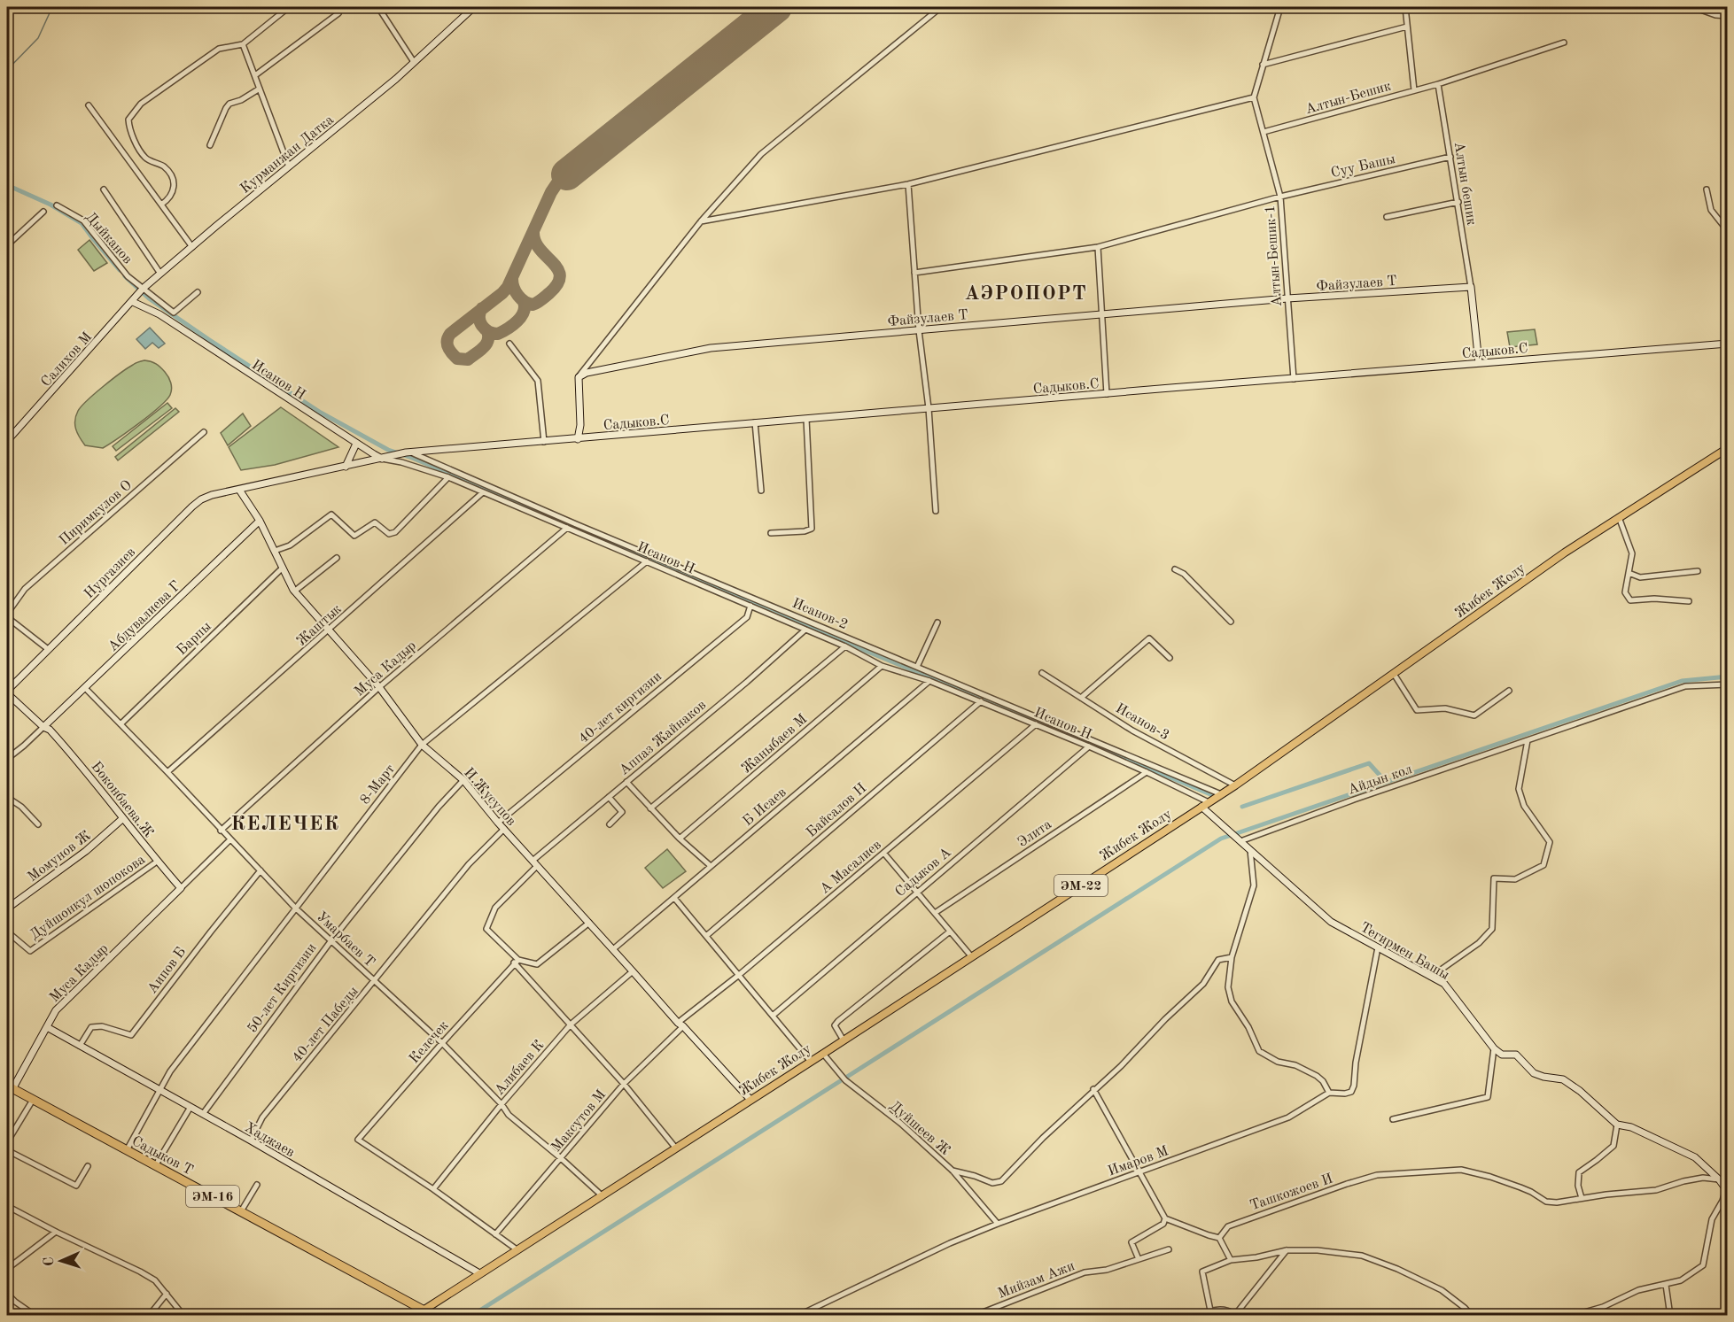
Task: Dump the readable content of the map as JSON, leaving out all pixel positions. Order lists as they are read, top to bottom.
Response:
{
  "streets": {
    "highway": ["Садыков Т", "ЭМ-16"],
    "main road": ["Жибек Жолу", "ЭМ-22"],
    "street": [
      "Алтын-Бешик",
      "Курманжан Датка",
      "Суу Башы",
      "Алтын бешик",
      "Дыйканов",
      "Алтын-Бешик-1",
      "Файзулаев Т",
      "Садыков.С",
      "Салихов М",
      "Исанов Н",
      "Пиримкулов О",
      "Нургазиев",
      "Исанов-2",
      "Абдувалиева Г",
      "Жаштык",
      "Барпы",
      "Муса Кадыр",
      "40-лет киргизии",
      "Исанов-3",
      "Аппаз Жайнаков",
      "Жаныбаев М",
      "Айдын кол",
      "8-Март",
      "И.Жусупов",
      "Боконбаева.Ж",
      "Б Исаев",
      "Байсалов Н",
      "Элита",
      "Момунов Ж",
      "А Масалиев",
      "Садыков А",
      "Дуйшонкул шопокова",
      "Умарбаев Т",
      "Тегирмен Башы",
      "Аипов Б",
      "50-лет Киргизии",
      "40-лет Пабеды",
      "Келечек",
      "Алибаев К",
      "Максутов М",
      "Дуйшеев Ж",
      "Хаджаев",
      "Имаров М",
      "Ташкожоев И",
      "Мийзам Ажи"
    ]
  },
  "crossings": [
    ["Алтын-Бешик", "Алтын бешик"],
    ["Алтын-Бешик", "Алтын-Бешик-1"],
    ["Курманжан Датка", "Дыйканов"],
    ["Курманжан Датка", "Салихов М"],
    ["Суу Башы", "Алтын бешик"],
    ["Суу Башы", "Алтын-Бешик-1"],
    ["Алтын бешик", "Файзулаев Т"],
    ["Дыйканов", "Салихов М"],
    ["Алтын-Бешик-1", "Файзулаев Т"],
    ["Алтын-Бешик-1", "Садыков.С"],
    ["Садыков.С", "Исанов Н"],
    ["Садыков.С", "Исанов-2"],
    ["Салихов М", "Исанов Н"],
    ["Исанов Н", "Жибек Жолу"],
    ["Исанов Н", "Жаштык"],
    ["Исанов Н", "Муса Кадыр"],
    ["Исанов Н", "40-лет киргизии"],
    ["Исанов Н", "Исанов-3"],
    ["Исанов Н", "Аппаз Жайнаков"],
    ["Исанов Н", "Жаныбаев М"],
    ["Исанов Н", "8-Март"],
    ["Исанов Н", "Б Исаев"],
    ["Исанов Н", "Байсалов Н"],
    ["Исанов Н", "Элита"],
    ["Исанов Н", "А Масалиев"],
    ["Исанов Н", "Садыков А"],
    ["Исанов Н", "Тегирмен Башы"],
    ["Нургазиев", "И.Жусупов"],
    ["Нургазиев", "Боконбаева.Ж"],
    ["Жибек Жолу", "Исанов-2"],
    ["Жибек Жолу", "Исанов-3"],
    ["Жибек Жолу", "И.Жусупов"],
    ["Жибек Жолу", "Умарбаев Т"],
    ["Жибек Жолу", "Тегирмен Башы"],
    ["Жибек Жолу", "Дуйшеев Ж"],
    ["Жибек Жолу", "Хаджаев"],
    ["Жибек Жолу", "Садыков Т"],
    ["Жибек Жолу", "ЭМ-16"],
    ["Абдувалиева Г", "И.Жусупов"],
    ["Абдувалиева Г", "Боконбаева.Ж"],
    ["Абдувалиева Г", "Умарбаев Т"],
    ["Жаштык", "И.Жусупов"],
    ["Жаштык", "Умарбаев Т"],
    ["Барпы", "И.Жусупов"],
    ["Барпы", "Умарбаев Т"],
    ["Муса Кадыр", "И.Жусупов"],
    ["Муса Кадыр", "Боконбаева.Ж"],
    ["Муса Кадыр", "Умарбаев Т"],
    ["Муса Кадыр", "Хаджаев"],
    ["Муса Кадыр", "Садыков Т"],
    ["40-лет киргизии", "И.Жусупов"],
    ["Аппаз Жайнаков", "И.Жусупов"],
    ["Аппаз Жайнаков", "Келечек"],
    ["Айдын кол", "Тегирмен Башы"],
    ["8-Март", "И.Жусупов"],
    ["8-Март", "Умарбаев Т"],
    ["8-Март", "Хаджаев"],
    ["8-Март", "Садыков Т"],
    ["И.Жусупов", "Б Исаев"],
    ["И.Жусупов", "А Масалиев"],
    ["И.Жусупов", "50-лет Киргизии"],
    ["И.Жусупов", "40-лет Пабеды"],
    ["И.Жусупов", "Алибаев К"],
    ["И.Жусупов", "Максутов М"],
    ["Боконбаева.Ж", "Момунов Ж"],
    ["Боконбаева.Ж", "Дуйшонкул шопокова"],
    ["А Масалиев", "Максутов М"],
    ["Умарбаев Т", "Аипов Б"],
    ["Умарбаев Т", "50-лет Киргизии"],
    ["Умарбаев Т", "40-лет Пабеды"],
    ["Умарбаев Т", "Келечек"],
    ["Умарбаев Т", "Алибаев К"],
    ["Умарбаев Т", "Максутов М"],
    ["Тегирмен Башы", "Имаров М"],
    ["Аипов Б", "Хаджаев"],
    ["50-лет Киргизии", "Хаджаев"],
    ["40-лет Пабеды", "Хаджаев"],
    ["Келечек", "Алибаев К"],
    ["Дуйшеев Ж", "Имаров М"],
    ["Садыков Т", "ЭМ-16"]
  ],
  "districts": ["АЭРОПОРТ", "КЕЛЕЧЕК"],
  "north": "left"
}
